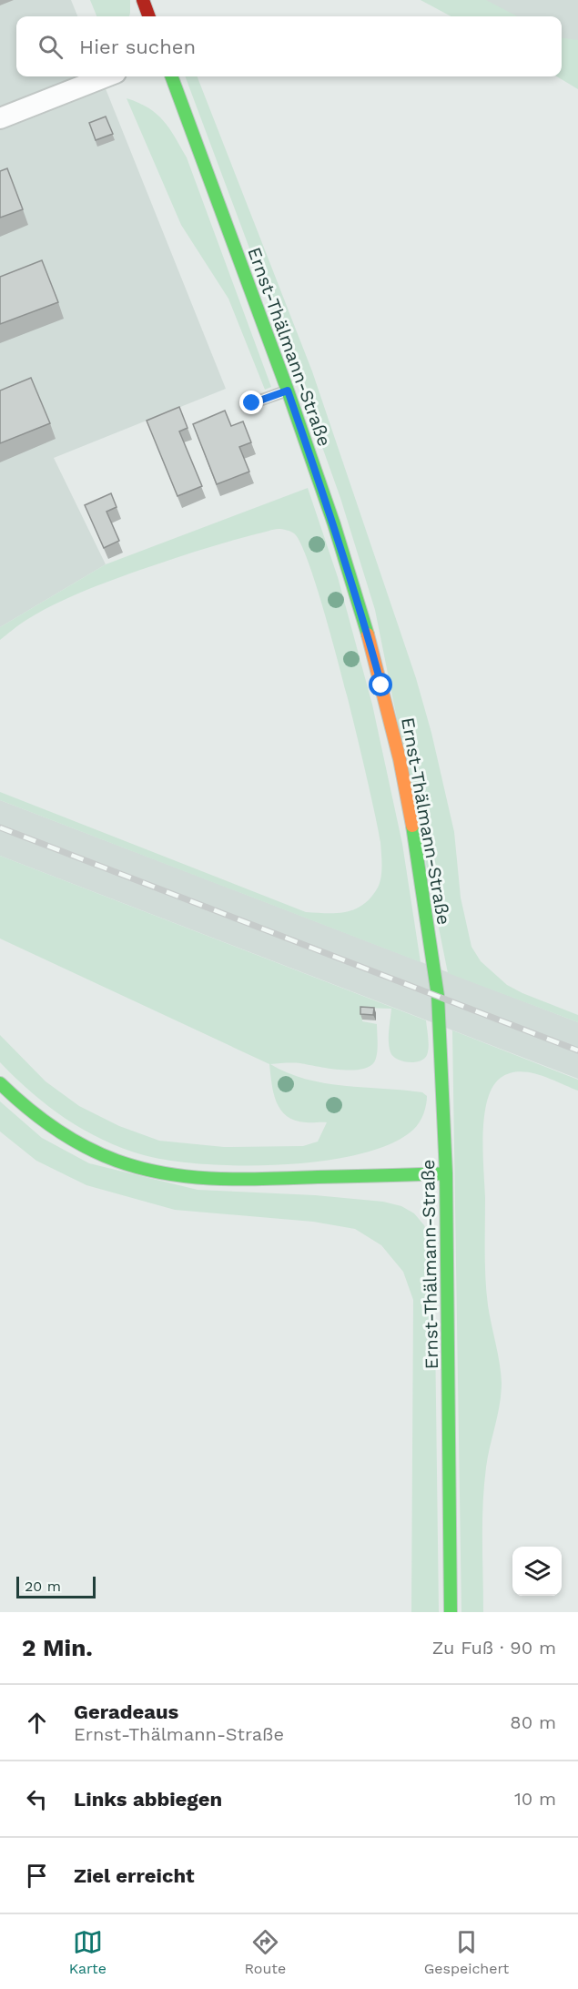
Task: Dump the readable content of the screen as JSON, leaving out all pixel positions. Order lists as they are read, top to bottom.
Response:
{
  "streets": {
    "main road": ["Ernst-Thälmann-Straße"]
  },
  "scale_bar": "20 m",
  "page": {
    "search": "Hier suchen",
    "scale": "20 m",
    "heading": ["2 Min.", "Zu Fuß · 90 m"],
    "list": [
      ["Geradeaus", "Ernst-Thälmann-Straße", "80 m"],
      ["Links abbiegen", "10 m"],
      "Ziel erreicht"
    ],
    "nav": ["Karte", "Route", "Gespeichert"]
  }
}
